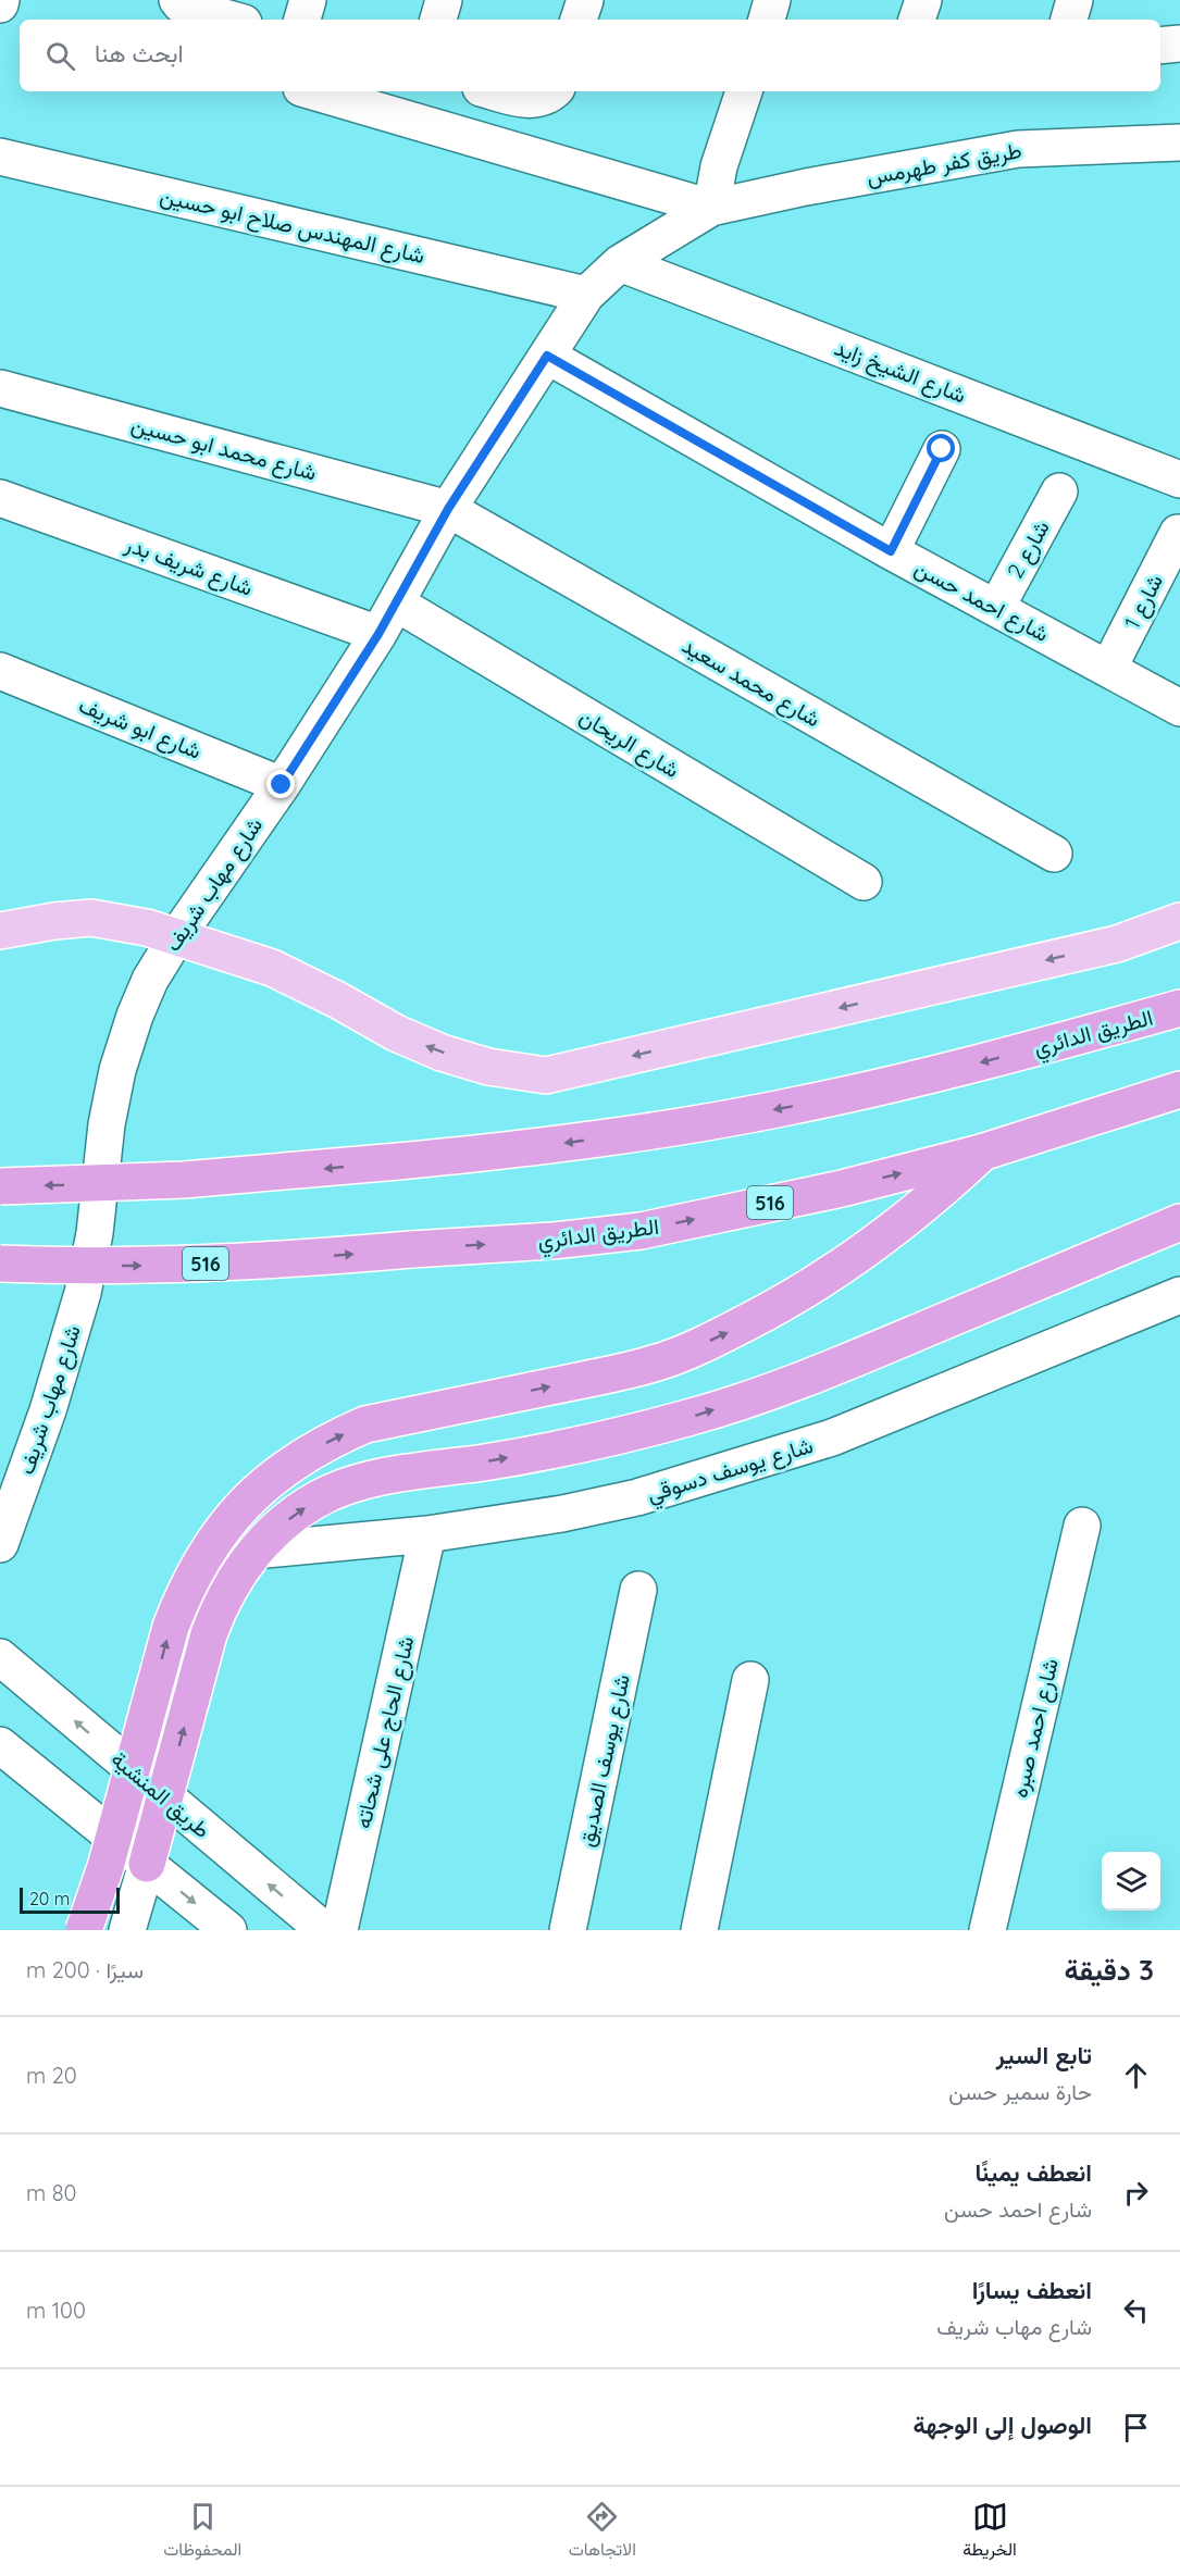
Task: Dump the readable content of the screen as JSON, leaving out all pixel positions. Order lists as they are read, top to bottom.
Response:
{
  "streets": {
    "highway": ["الطريق الدائري", "516"],
    "street": [
      "طريق كفر طهرمس",
      "شارع المهندس صلاح ابو حسين",
      "شارع الشيخ زايد",
      "شارع محمد ابو حسين",
      "شارع 2",
      "شارع شريف بدر",
      "شارع احمد حسن",
      "شارع 1",
      "شارع محمد سعيد",
      "شارع ابو شريف",
      "شارع الريحان",
      "شارع مهاب شريف",
      "شارع يوسف دسوقي",
      "شارع احمد صبره",
      "شارع الحاج على شحاته",
      "شارع يوسف الصديق",
      "طريق المنشية"
    ]
  },
  "crossings": [
    ["طريق كفر طهرمس", "شارع مهاب شريف"],
    ["شارع المهندس صلاح ابو حسين", "شارع مهاب شريف"],
    ["شارع الشيخ زايد", "شارع مهاب شريف"],
    ["شارع محمد ابو حسين", "شارع محمد سعيد"],
    ["شارع محمد ابو حسين", "شارع مهاب شريف"],
    ["شارع 2", "شارع احمد حسن"],
    ["شارع شريف بدر", "شارع مهاب شريف"],
    ["شارع احمد حسن", "شارع 1"],
    ["شارع احمد حسن", "شارع مهاب شريف"],
    ["شارع محمد سعيد", "شارع مهاب شريف"],
    ["شارع ابو شريف", "شارع مهاب شريف"],
    ["شارع الريحان", "شارع مهاب شريف"],
    ["شارع يوسف دسوقي", "شارع الحاج على شحاته"]
  ],
  "scale_bar": "20 m",
  "page": {
    "search": "ابحث هنا",
    "scale": "20 m",
    "heading": ["3 دقيقة", "سيرًا · 200 m"],
    "list": [
      ["تابع السير", "حارة سمير حسن", "20 m"],
      ["انعطف يمينًا", "شارع احمد حسن", "80 m"],
      ["انعطف يسارًا", "شارع مهاب شريف", "100 m"],
      "الوصول إلى الوجهة"
    ],
    "nav": ["الخريطة", "الاتجاهات", "المحفوظات"]
  }
}
